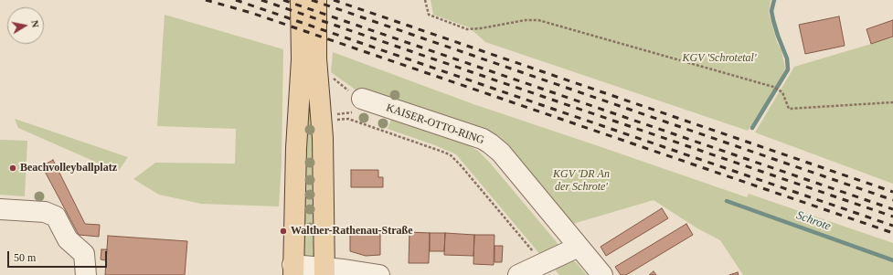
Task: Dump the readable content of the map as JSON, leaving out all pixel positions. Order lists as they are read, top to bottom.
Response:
{
  "streets": {
    "street": ["KAISER-OTTO-RING"]
  },
  "water": ["Schrote"],
  "parks": ["KGV 'Schrotetal'", "KGV 'DR An der Schrote'"],
  "places": ["Beachvolleyballplatz", "Walther-Rathenau-Straße"],
  "scale_bar": "50 m",
  "north": "right"
}
